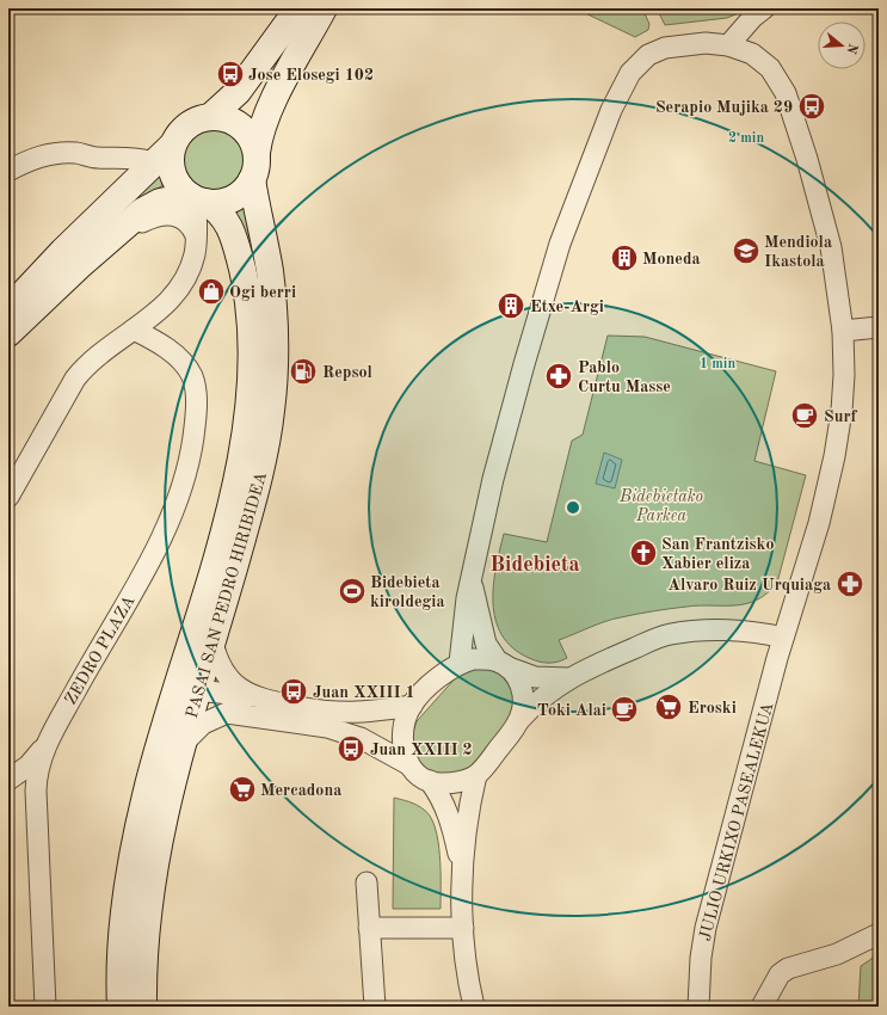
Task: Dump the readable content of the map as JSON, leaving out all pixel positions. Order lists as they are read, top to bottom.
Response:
{
  "streets": {
    "main road": ["PASAI SAN PEDRO HIRIBIDEA"],
    "street": ["ZEDRO PLAZA", "JULIO URKIXO PASEALEKUA"]
  },
  "districts": ["Bidebieta"],
  "parks": ["Bidebietako Parkea"],
  "places": {
    "bus stop": [
      "Jose Elosegi 102",
      "Serapio Mujika 29",
      "Juan XXIII 1",
      "Juan XXIII 2"
    ],
    "school or university": ["Mendiola Ikastola"],
    "building": ["Moneda", "Etxe-Argi"],
    "shop": ["Ogi berri"],
    "fuel station": ["Repsol"],
    "pharmacy": ["Pablo Curtu Masse", "Alvaro Ruiz Urquiaga"],
    "cafe": ["Surf", "Toki Alai"],
    "church": ["San Frantzisko Xabier eliza"],
    "sports": ["Bidebieta kiroldegia"],
    "supermarket": ["Eroski", "Mercadona"]
  },
  "north": "right",
  "rings": ["2 min", "1 min"]
}
